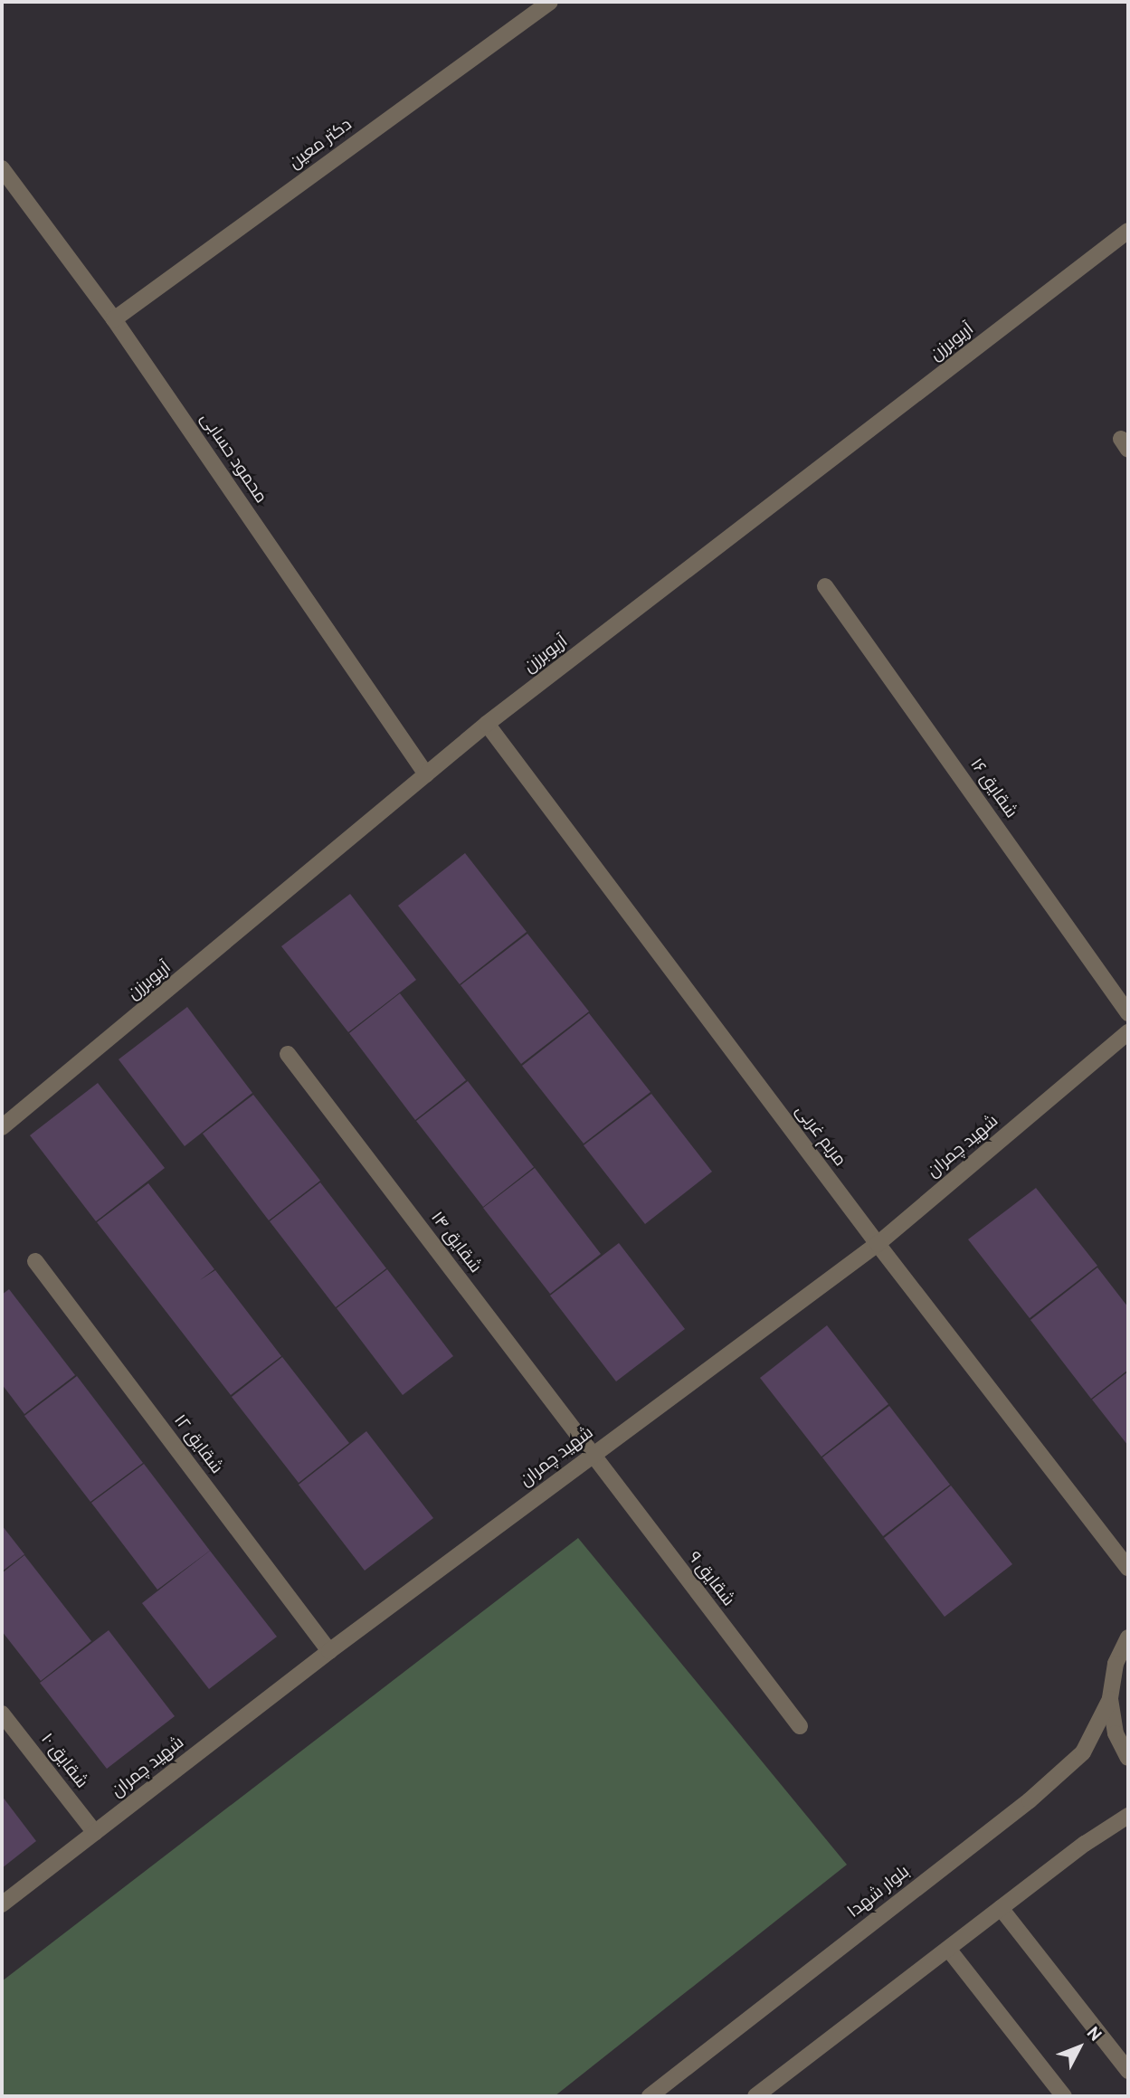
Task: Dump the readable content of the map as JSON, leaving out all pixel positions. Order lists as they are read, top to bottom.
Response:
{
  "streets": {
    "street": [
      "دکتر معین",
      "آریوبرزن",
      "محمود حسابی",
      "شقایق ۱۶",
      "مریم غربی",
      "شهید چمران",
      "شقایق ۱۴",
      "شقایق ۱۲",
      "شقایق ۹",
      "شقایق ۱۰",
      "بلوار شهدا"
    ]
  },
  "crossings": [
    ["دکتر معین", "محمود حسابی"],
    ["آریوبرزن", "محمود حسابی"],
    ["آریوبرزن", "مریم غربی"],
    ["مریم غربی", "شهید چمران"],
    ["شهید چمران", "شقایق ۱۴"],
    ["شهید چمران", "شقایق ۱۲"],
    ["شهید چمران", "شقایق ۹"],
    ["شهید چمران", "شقایق ۱۰"],
    ["شقایق ۱۴", "شقایق ۹"]
  ],
  "north": "top right"
}
